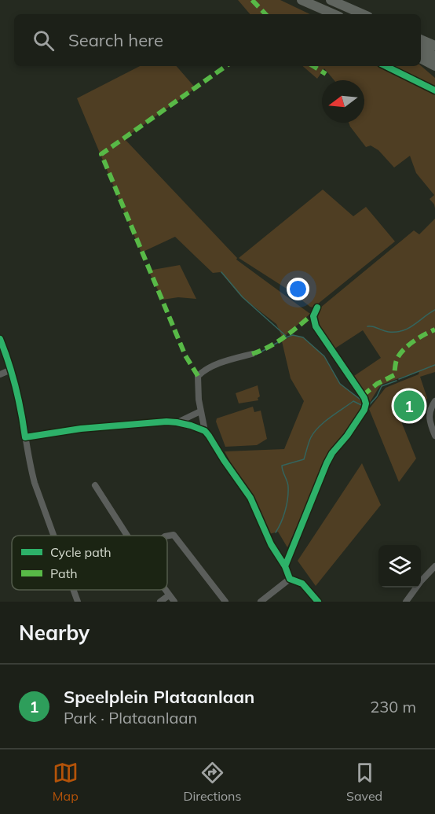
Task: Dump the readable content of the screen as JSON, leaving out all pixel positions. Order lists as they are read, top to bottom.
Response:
{
  "legend": ["Cycle path", "Path"],
  "north": "left",
  "page": {
    "search": "Search here",
    "pins": "1",
    "heading": "Nearby",
    "list": [
      {
        "mark": "1",
        "name": "Speelplein Plataanlaan",
        "note": "Park · Plataanlaan",
        "value": "230 m"
      }
    ],
    "nav": ["Map", "Directions", "Saved"]
  }
}
